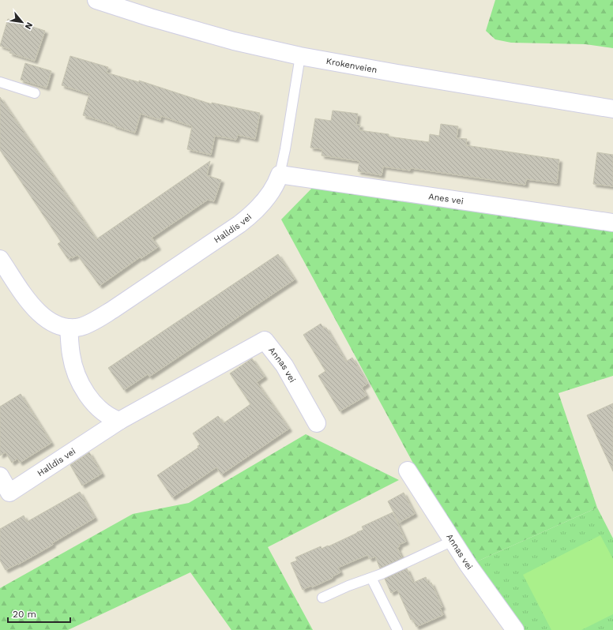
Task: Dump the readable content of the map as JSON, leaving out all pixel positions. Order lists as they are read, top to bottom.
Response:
{
  "streets": {
    "street": [
      "Krokenveien",
      "Anes vei",
      "Halldis vei",
      "Annas vei"
    ]
  },
  "crossings": [
    ["Krokenveien", "Halldis vei"],
    ["Anes vei", "Halldis vei"],
    ["Halldis vei", "Annas vei"]
  ],
  "scale_bar": "20 m",
  "north": "bottom right"
}
